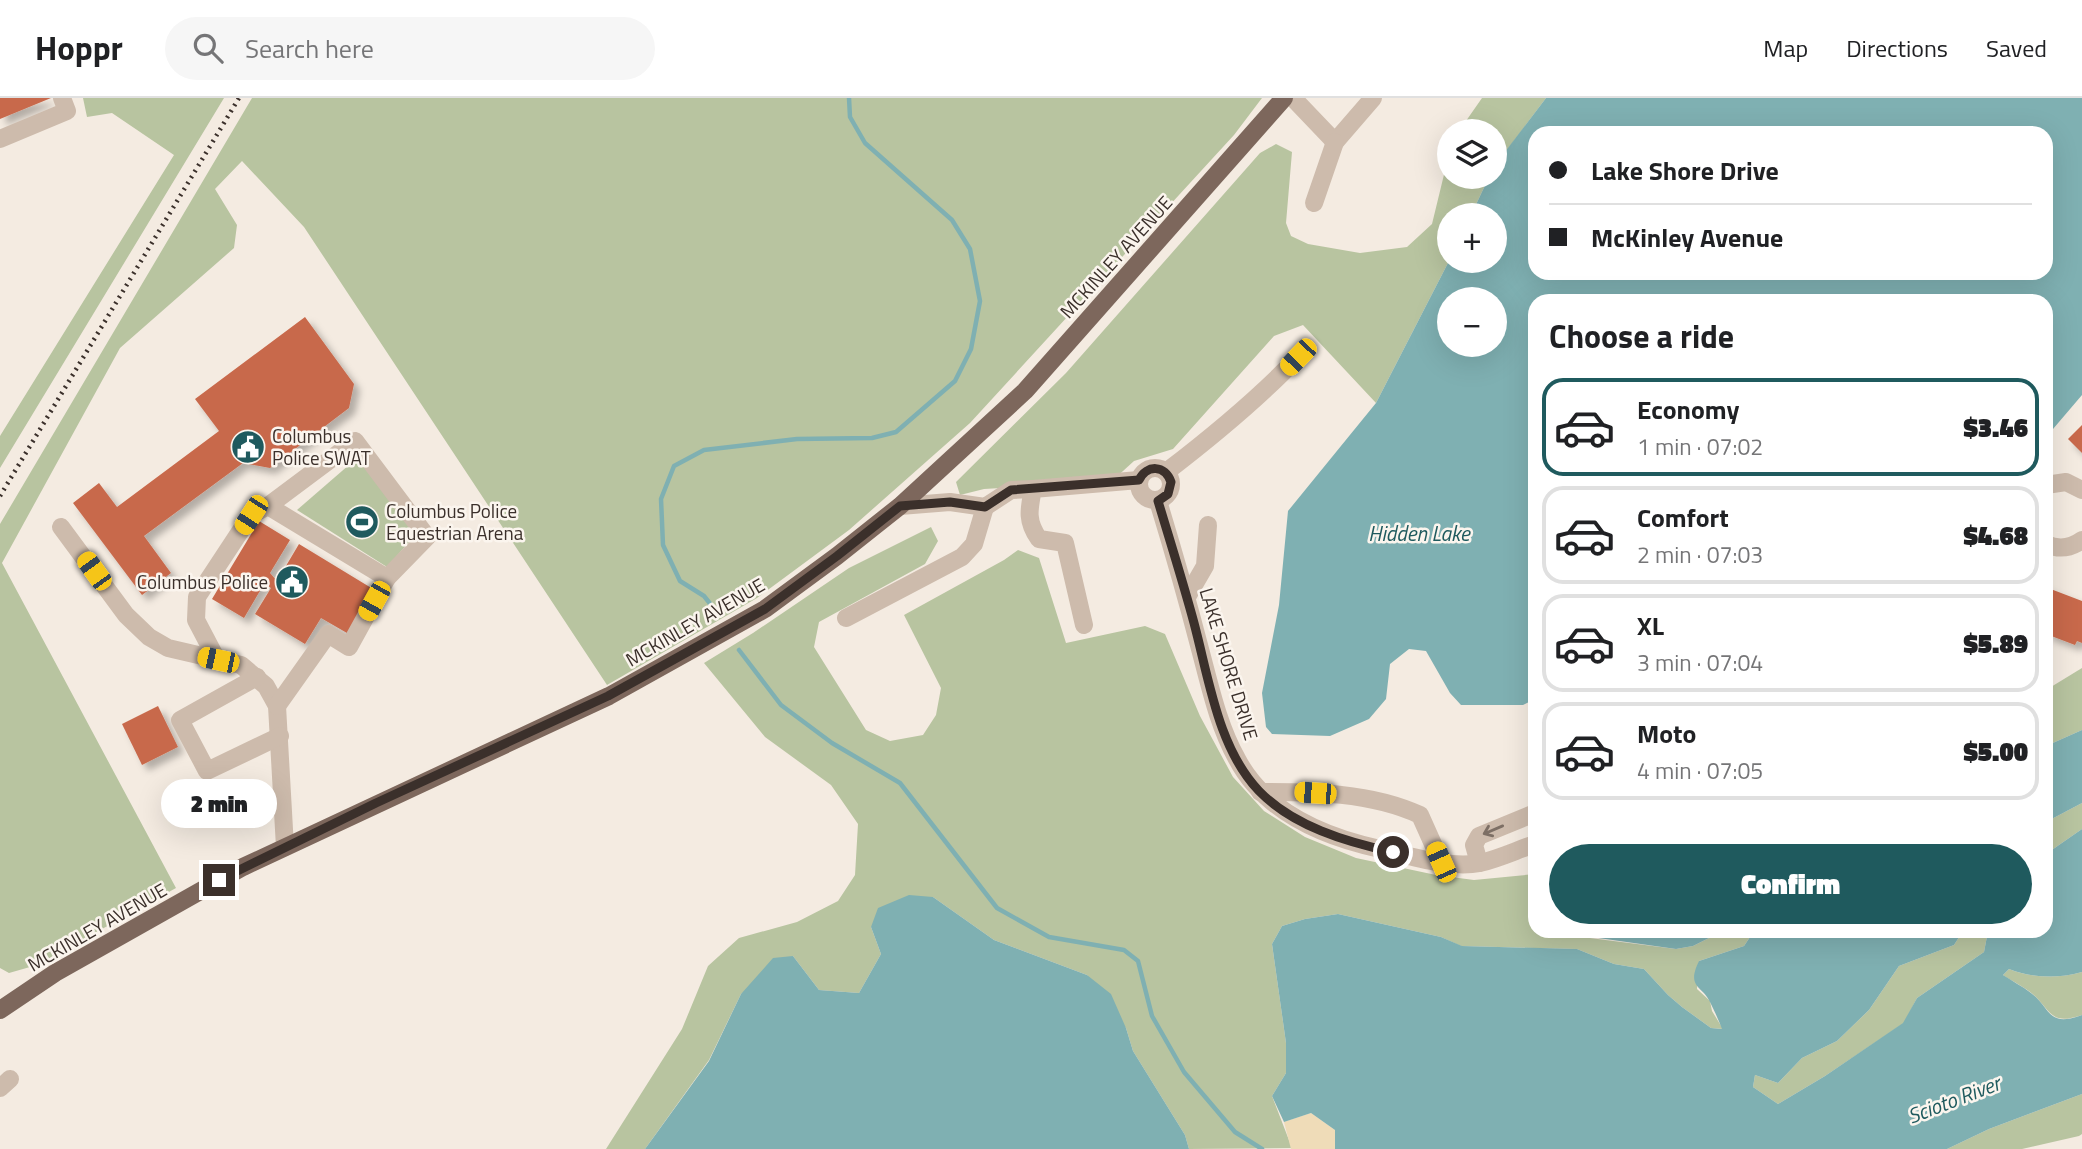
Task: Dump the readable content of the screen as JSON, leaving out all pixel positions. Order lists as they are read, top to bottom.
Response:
{
  "streets": {
    "main road": ["MCKINLEY AVENUE"],
    "street": ["LAKE SHORE DRIVE"]
  },
  "water": ["Hidden Lake", "Scioto River"],
  "places": {
    "public building": ["Columbus Police SWAT", "Columbus Police"],
    "sports": ["Columbus Police Equestrian Arena"]
  },
  "page": {
    "header": "Hoppr",
    "search": "Search here",
    "nav": ["Map", "Directions", "Saved"],
    "map_buttons": ["+", "−"],
    "banner": ["Lake Shore Drive", "McKinley Avenue"],
    "heading": "Choose a ride",
    "list": [
      {
        "name": "Economy",
        "note": "1 min · 07:02",
        "value": "$3.46"
      },
      {
        "name": "Comfort",
        "note": "2 min · 07:03",
        "value": "$4.68"
      },
      {
        "name": "XL",
        "note": "3 min · 07:04",
        "value": "$5.89"
      },
      {
        "name": "Moto",
        "note": "4 min · 07:05",
        "value": "$5.00"
      }
    ],
    "bubble": "2 min",
    "buttons": "Confirm"
  }
}
